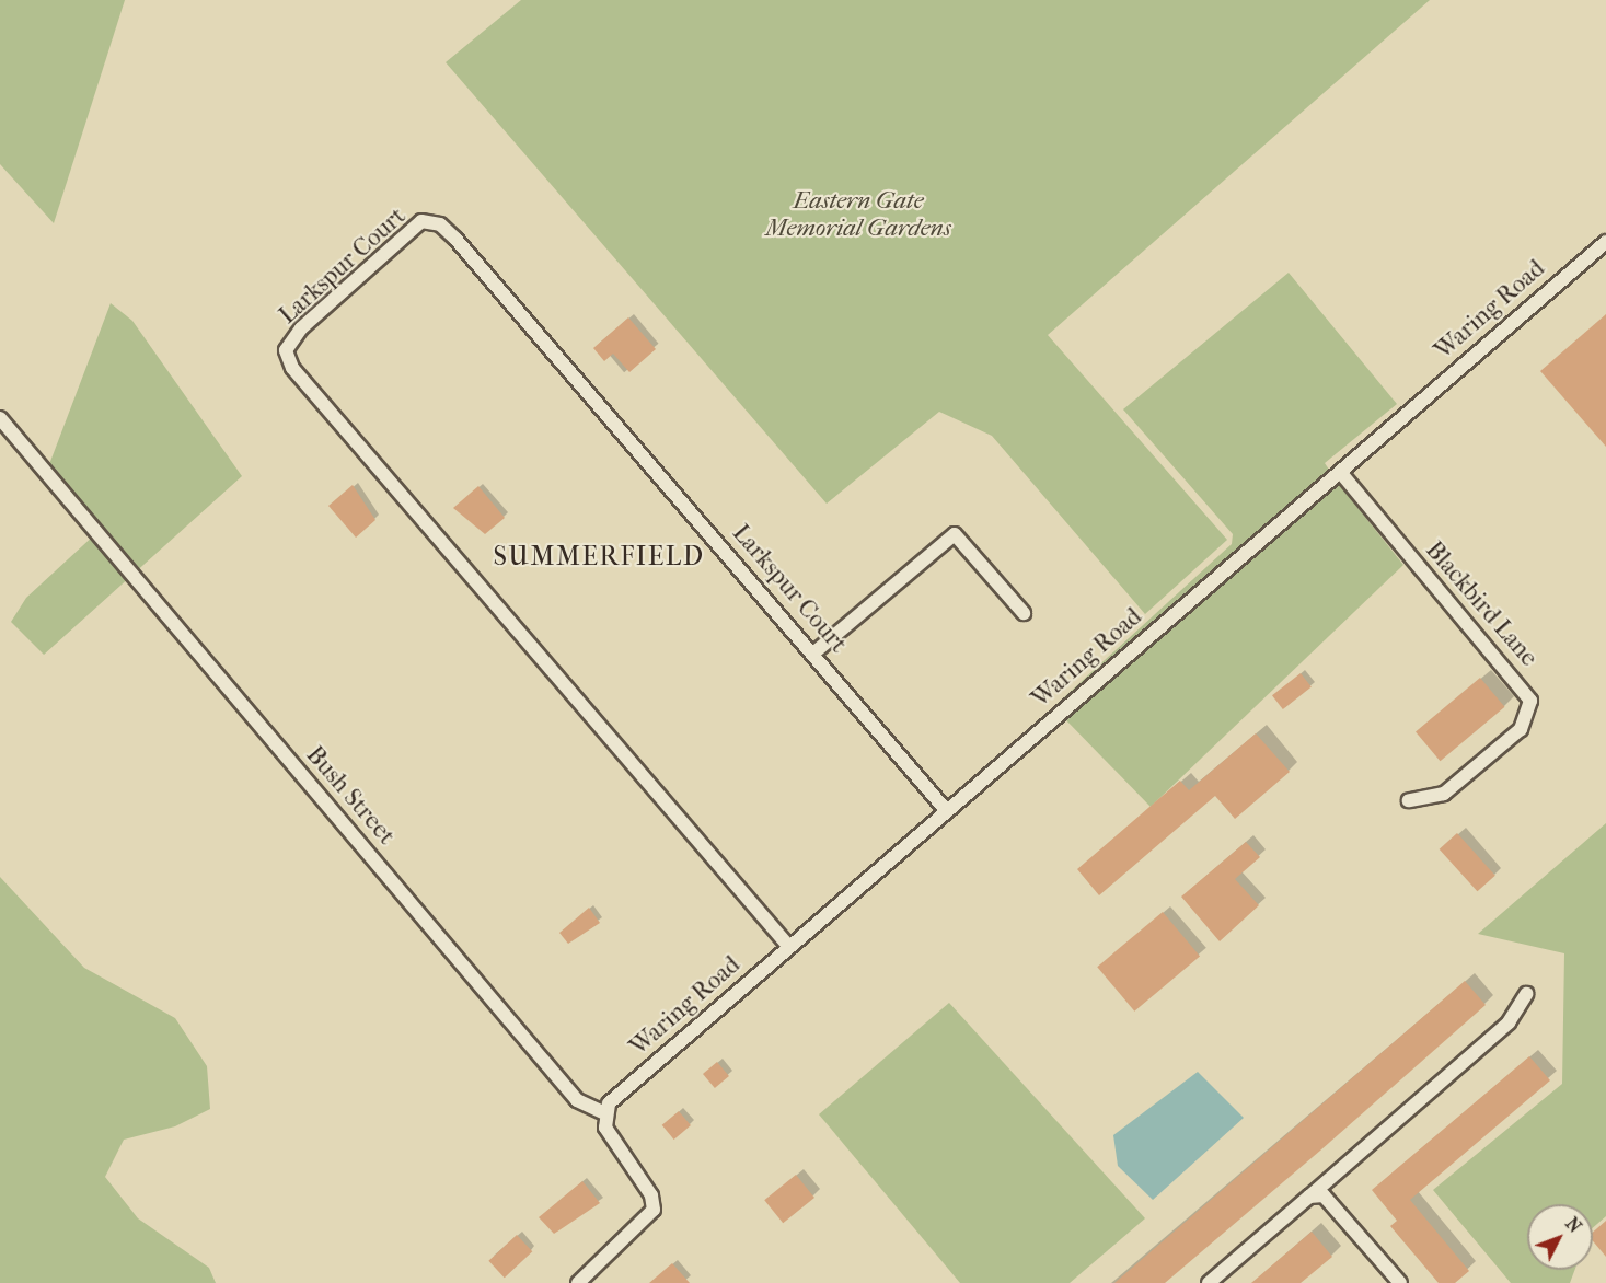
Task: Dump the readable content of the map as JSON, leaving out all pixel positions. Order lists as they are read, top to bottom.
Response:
{
  "streets": {
    "street": [
      "Larkspur Court",
      "Waring Road",
      "Blackbird Lane",
      "Bush Street"
    ]
  },
  "crossings": [
    ["Larkspur Court", "Waring Road"],
    ["Waring Road", "Blackbird Lane"],
    ["Waring Road", "Bush Street"]
  ],
  "districts": ["SUMMERFIELD"],
  "parks": ["Eastern Gate Memorial Gardens"],
  "north": "top right"
}
